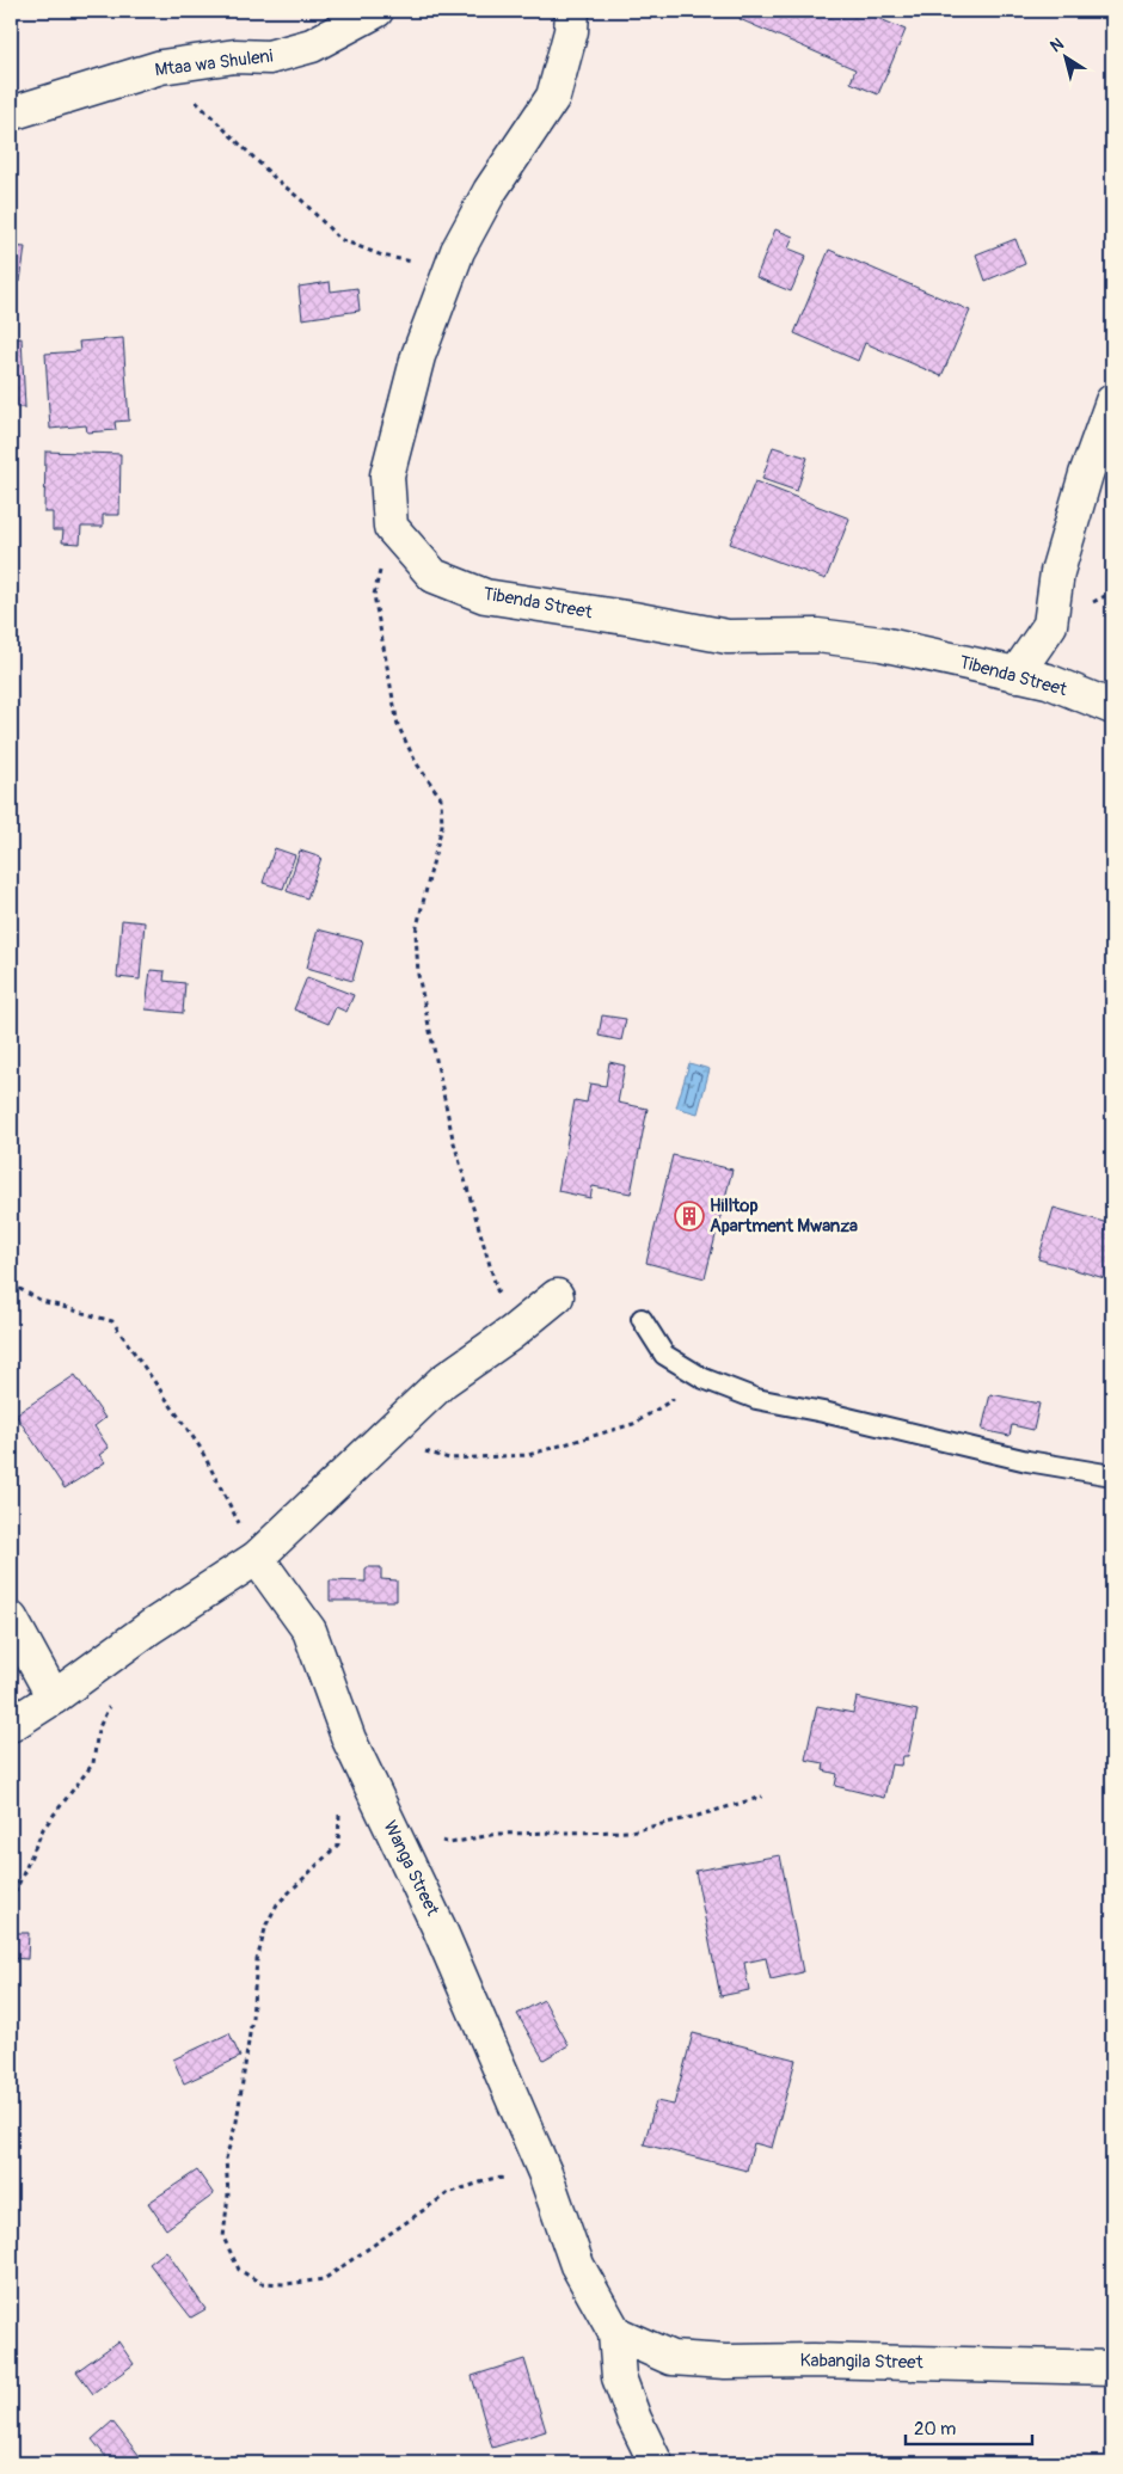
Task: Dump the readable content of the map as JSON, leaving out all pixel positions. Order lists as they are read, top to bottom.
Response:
{
  "streets": {
    "street": [
      "Mtaa wa Shuleni",
      "Tibenda Street",
      "Wanga Street",
      "Kabangila Street"
    ]
  },
  "crossings": [
    ["Wanga Street", "Kabangila Street"]
  ],
  "places": {
    "building": ["Hilltop Apartment Mwanza"]
  },
  "scale_bar": "20 m",
  "north": "top left"
}
